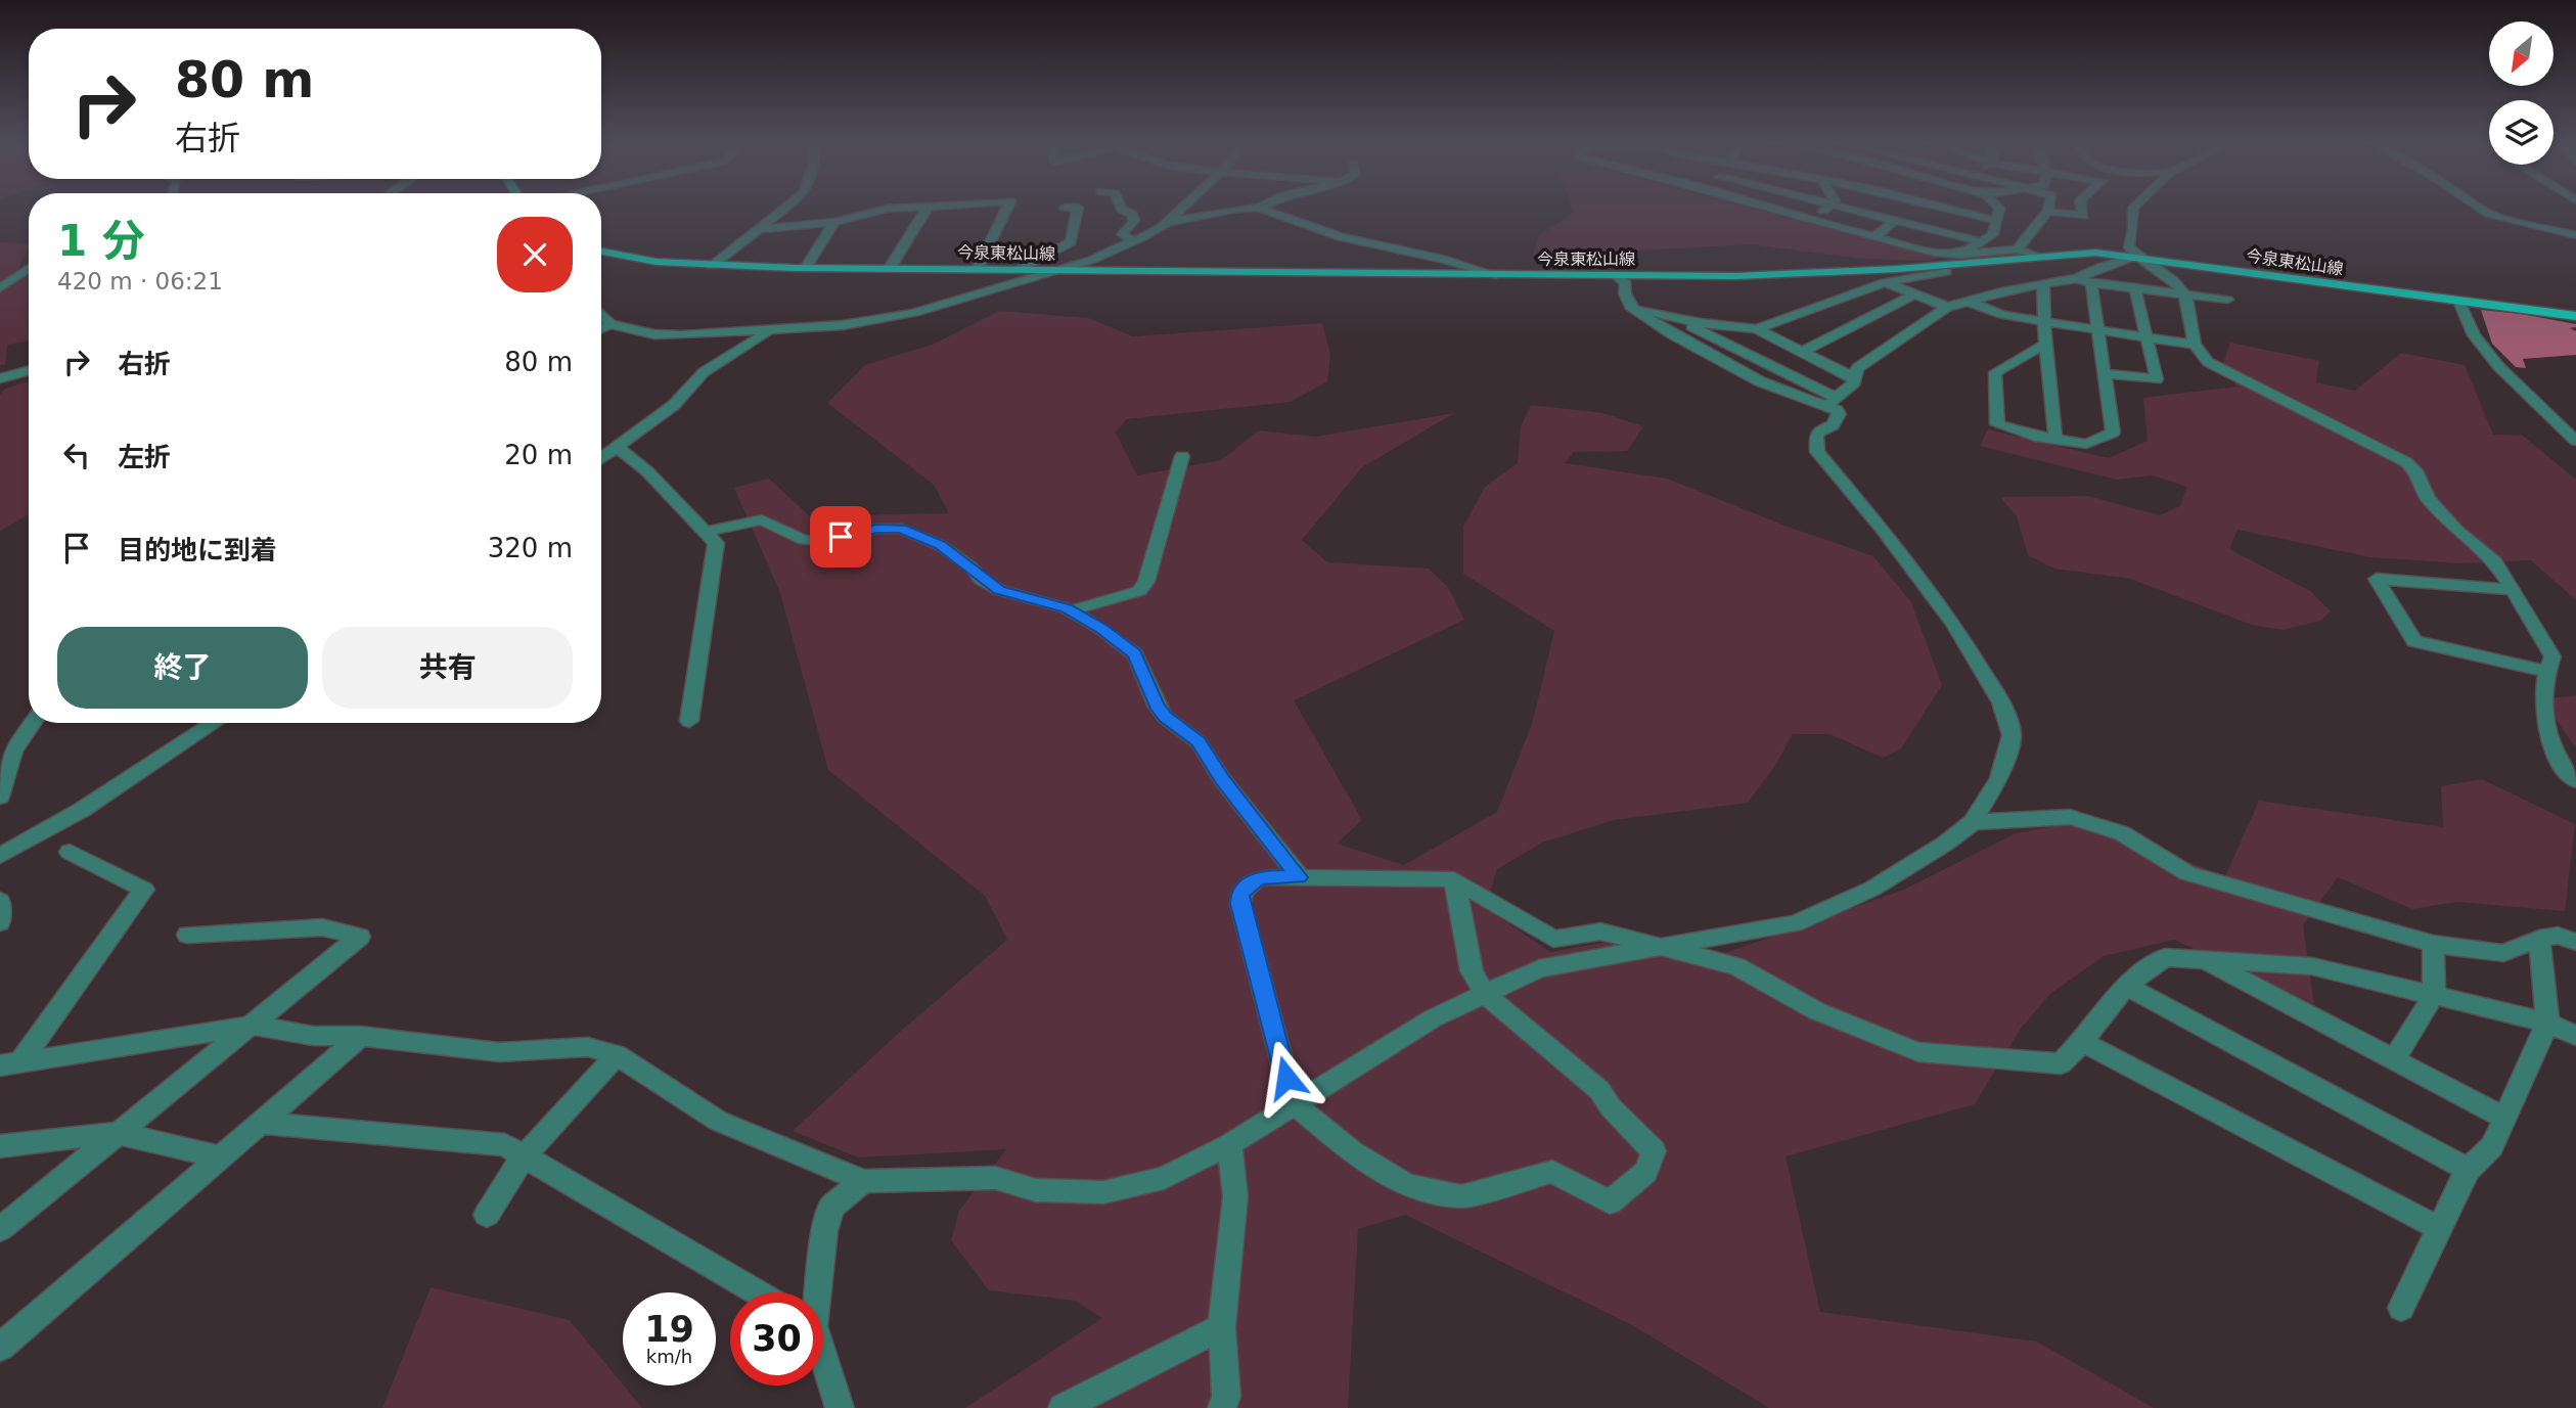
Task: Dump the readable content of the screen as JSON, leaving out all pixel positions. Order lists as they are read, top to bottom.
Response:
{
  "streets": {
    "main road": ["今泉東松山線"]
  },
  "north": "bottom left",
  "page": {
    "turn": ["80 m", "右折"],
    "heading": ["1 分", "420 m · 06:21"],
    "list": [
      {
        "name": "右折",
        "value": "80 m"
      },
      {
        "name": "左折",
        "value": "20 m"
      },
      {
        "name": "目的地に到着",
        "value": "320 m"
      }
    ],
    "buttons": ["終了", "共有"],
    "speed": "19 km/h",
    "limit": "30"
  }
}
